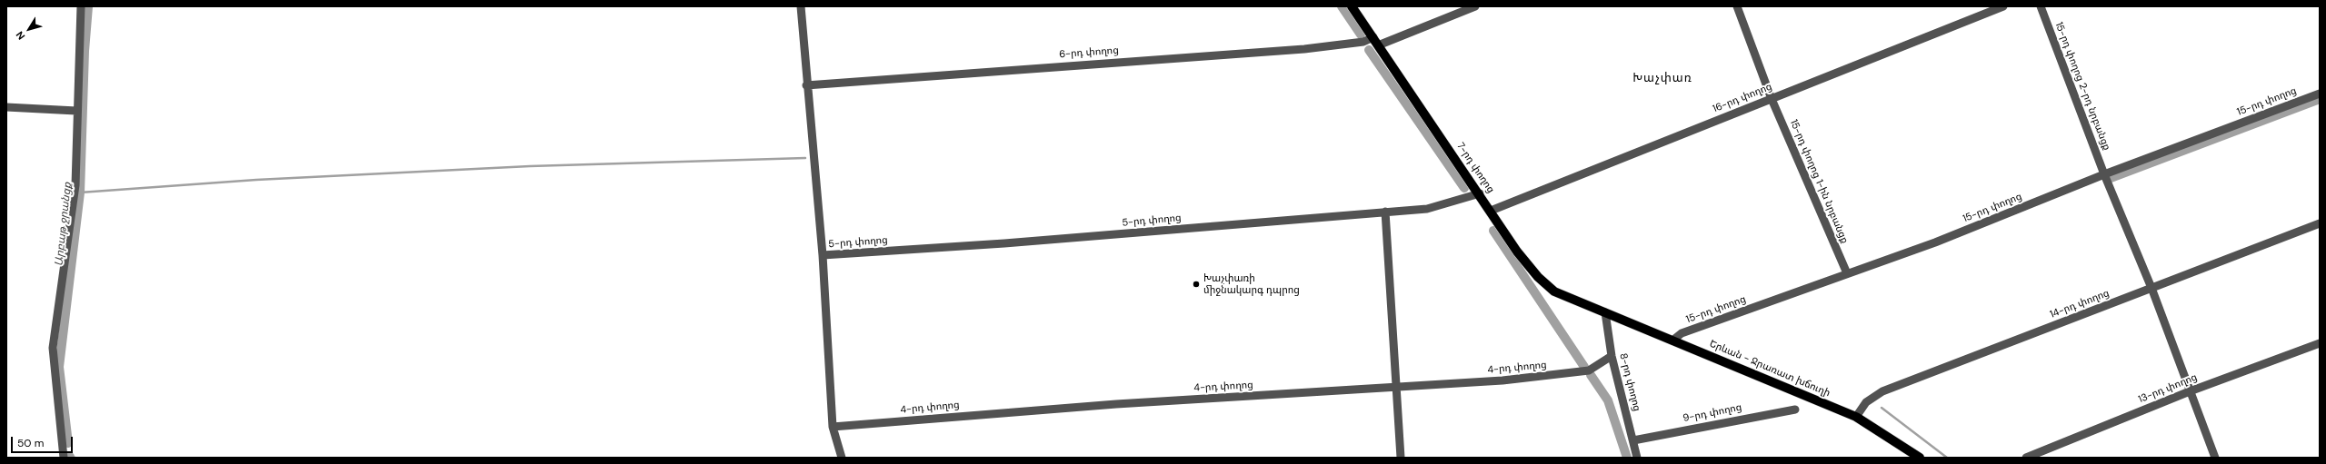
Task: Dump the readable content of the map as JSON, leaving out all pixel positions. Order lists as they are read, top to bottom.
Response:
{
  "streets": {
    "main road": ["7-րդ փողոց", "Երևան - Ջրառատ խճուղի"],
    "street": [
      "6-րդ փողոց",
      "15-րդ փողոց 2-րդ նրբանցք",
      "16-րդ փողոց",
      "15-րդ փողոց",
      "15-րդ փողոց 1-ին նրբանցք",
      "5-րդ փողոց",
      "14-րդ փողոց",
      "4-րդ փողոց",
      "8-րդ փողոց",
      "13-րդ փողոց",
      "9-րդ փողոց"
    ]
  },
  "crossings": [
    ["6-րդ փողոց", "7-րդ փողոց"],
    ["15-րդ փողոց 2-րդ նրբանցք", "15-րդ փողոց"],
    ["15-րդ փողոց 2-րդ նրբանցք", "14-րդ փողոց"],
    ["15-րդ փողոց 2-րդ նրբանցք", "13-րդ փողոց"],
    ["16-րդ փողոց", "7-րդ փողոց"],
    ["16-րդ փողոց", "15-րդ փողոց 1-ին նրբանցք"],
    ["15-րդ փողոց", "15-րդ փողոց 1-ին նրբանցք"],
    ["15-րդ փողոց", "Երևան - Ջրառատ խճուղի"],
    ["7-րդ փողոց", "5-րդ փողոց"],
    ["7-րդ փողոց", "Երևան - Ջրառատ խճուղի"],
    ["7-րդ փողոց", "8-րդ փողոց"],
    ["14-րդ փողոց", "Երևան - Ջրառատ խճուղի"],
    ["4-րդ փողոց", "8-րդ փողոց"],
    ["Երևան - Ջրառատ խճուղի", "8-րդ փողոց"],
    ["8-րդ փողոց", "9-րդ փողոց"]
  ],
  "districts": ["Խաչփառ"],
  "water": ["Արբաթ ջրանցք"],
  "places": ["Խաչփառի միջնակարգ դպրոց"],
  "scale_bar": "50 m",
  "north": "bottom left"
}
